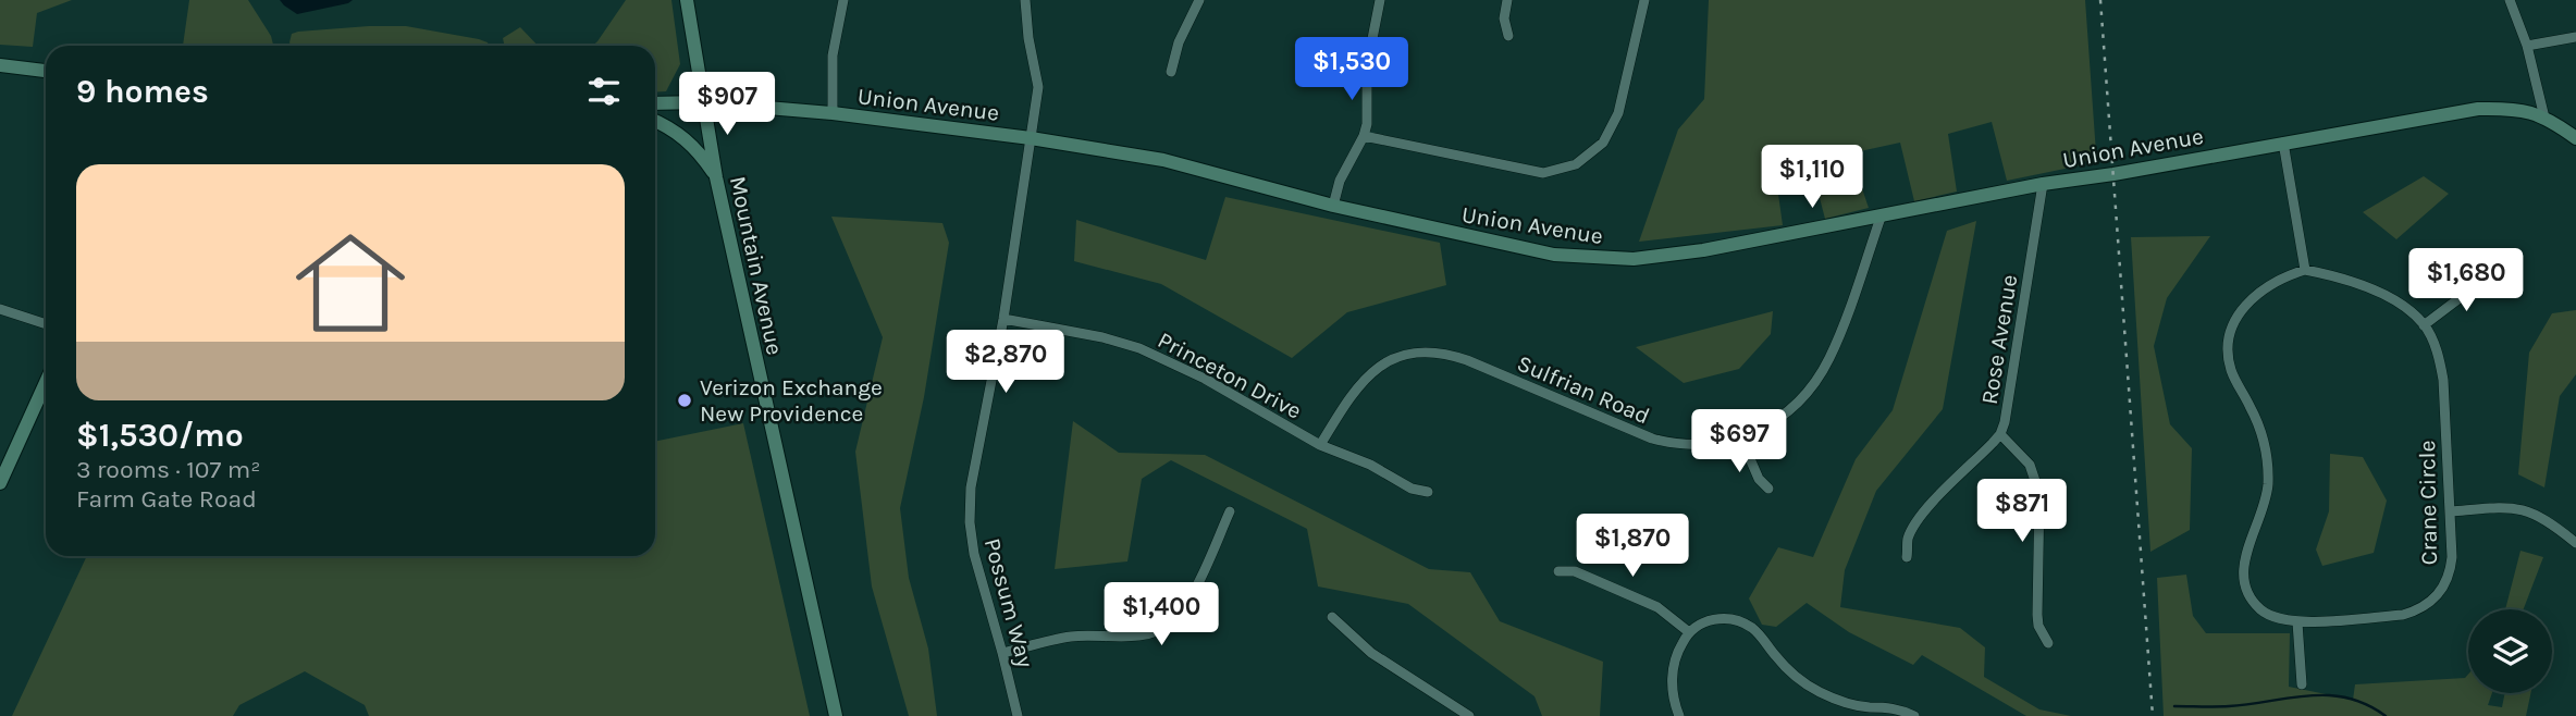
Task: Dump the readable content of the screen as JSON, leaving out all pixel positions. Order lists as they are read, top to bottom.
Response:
{
  "streets": {
    "main road": ["Union Avenue", "Mountain Avenue"],
    "street": [
      "Rose Avenue",
      "Princeton Drive",
      "Sulfrian Road",
      "Crane Circle",
      "Possum Way"
    ]
  },
  "crossings": [
    ["Union Avenue", "Mountain Avenue"],
    ["Union Avenue", "Rose Avenue"],
    ["Union Avenue", "Sulfrian Road"],
    ["Union Avenue", "Possum Way"],
    ["Princeton Drive", "Sulfrian Road"],
    ["Princeton Drive", "Possum Way"]
  ],
  "places": ["Verizon Exchange New Providence"],
  "page": {
    "price": [
      "$1,530",
      "$907",
      "$1,110",
      "$1,680",
      "$2,870",
      "$697",
      "$871",
      "$1,870",
      "$1,400"
    ],
    "heading": "9 homes",
    "list": [
      {
        "name": "$1,530/mo",
        "note": "3 rooms · 107 m² · Farm Gate Road"
      }
    ]
  }
}
